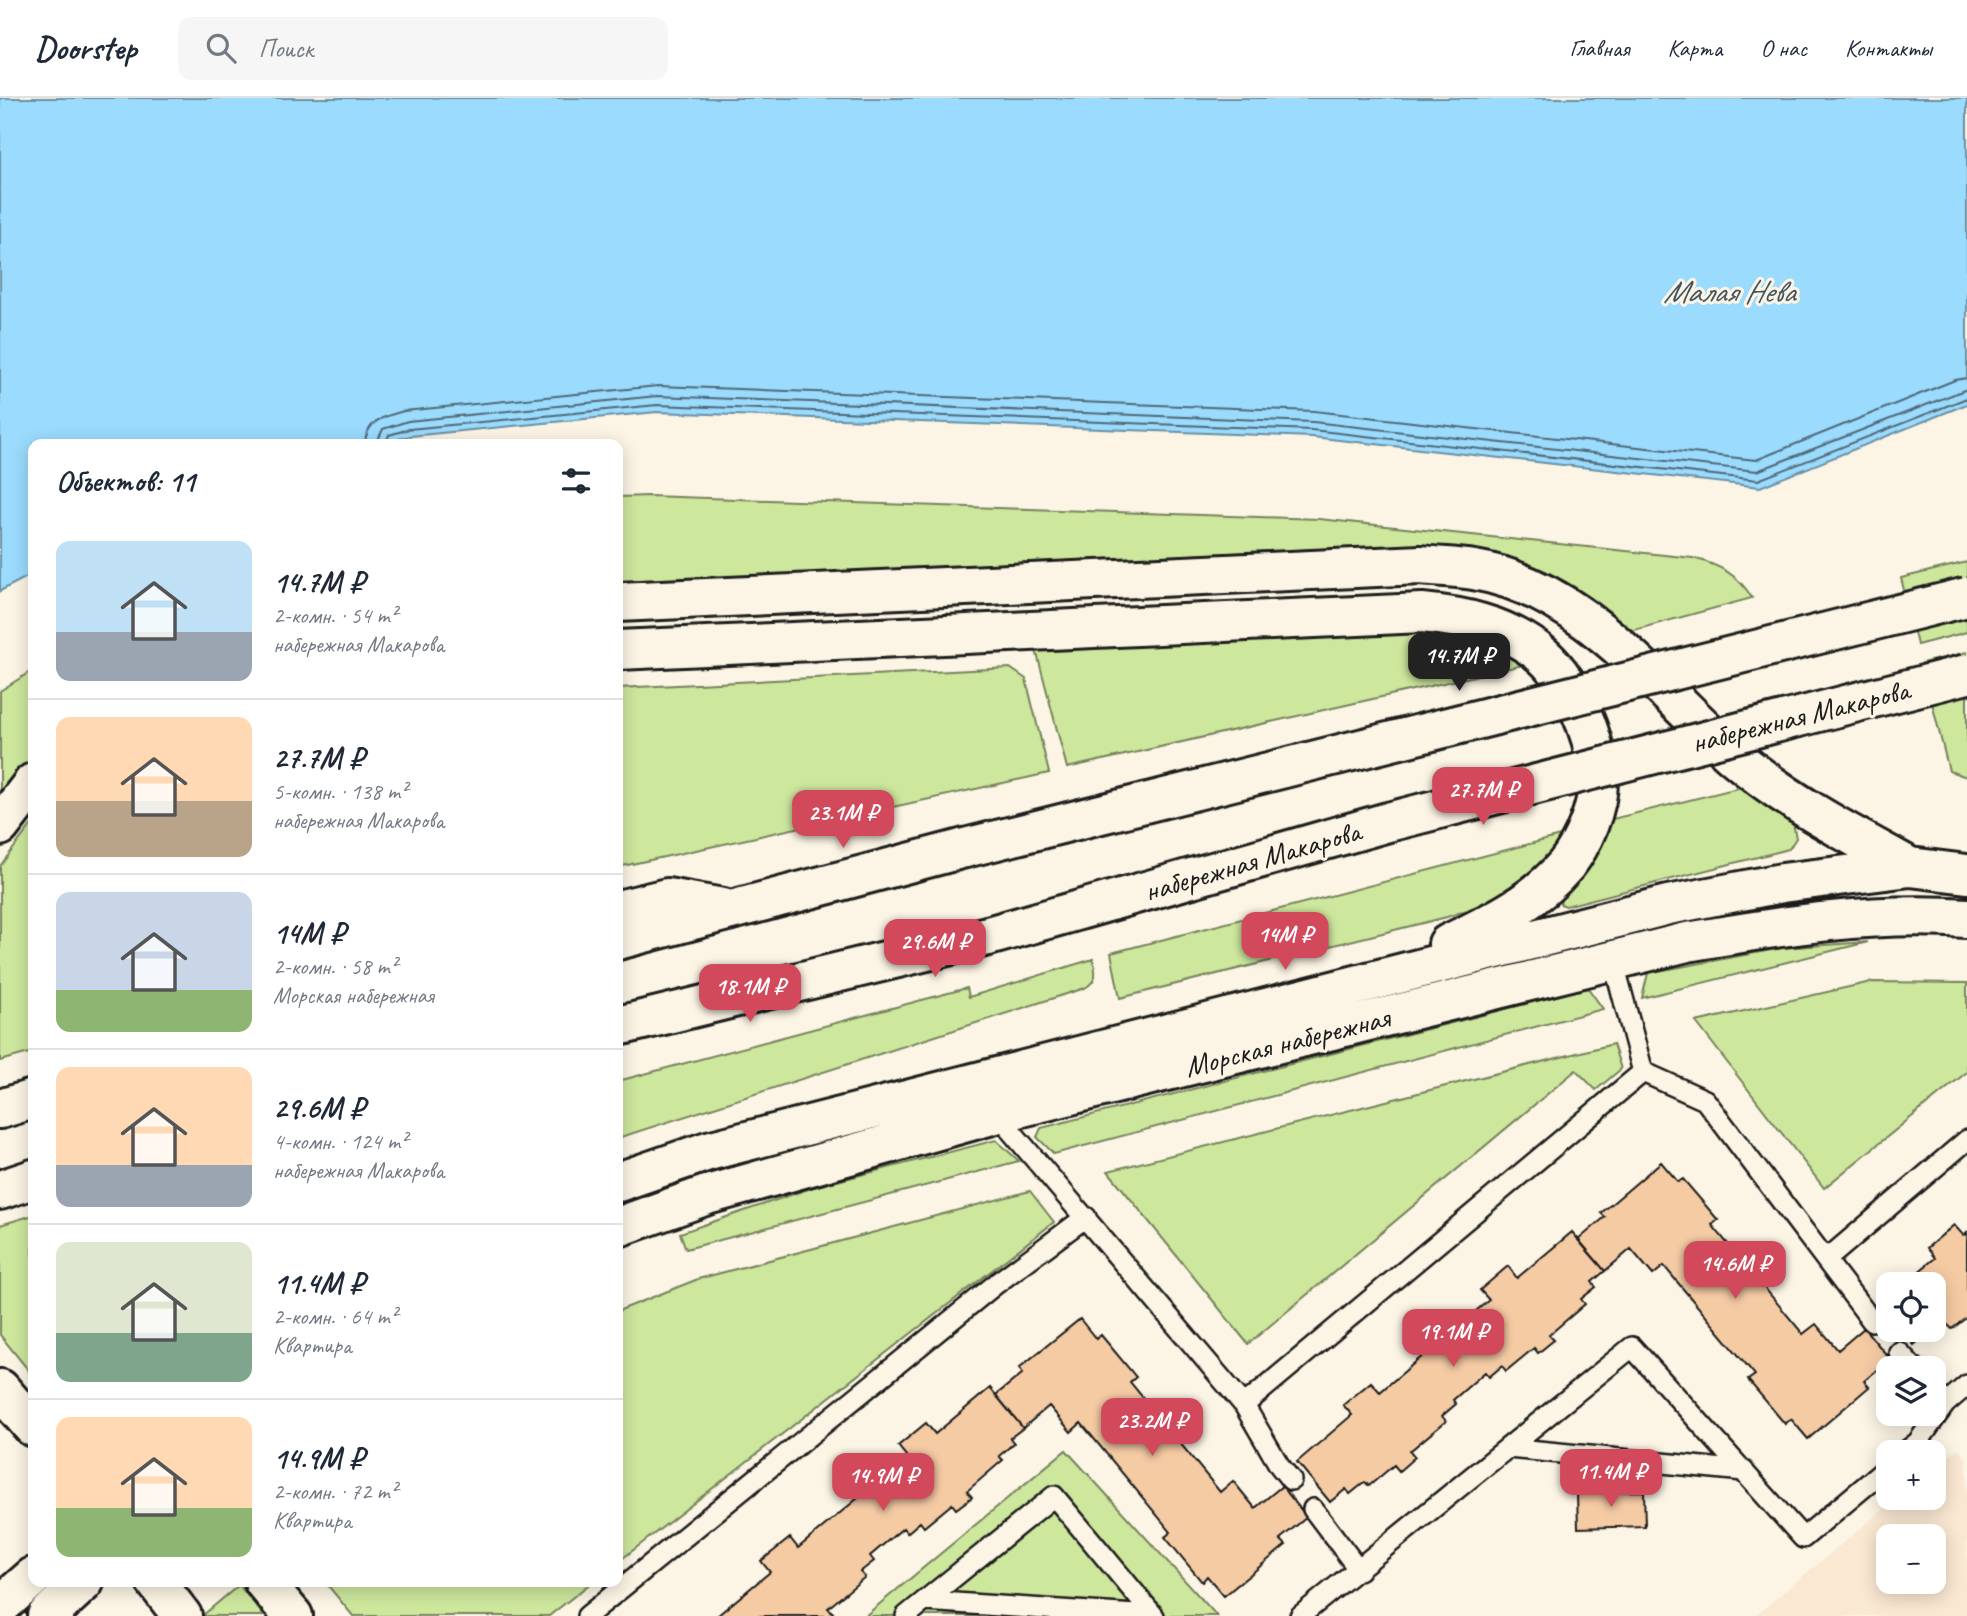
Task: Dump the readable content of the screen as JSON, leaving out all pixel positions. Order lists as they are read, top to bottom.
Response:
{
  "streets": {
    "main road": ["набережная Макарова", "Морская набережная"]
  },
  "water": ["Малая Нева"],
  "page": {
    "header": "Doorstep",
    "search": "Поиск",
    "nav": [
      "Главная",
      "Карта",
      "О нас",
      "Контакты"
    ],
    "heading": "Объектов: 11",
    "list": [
      {
        "name": "14.7M ₽",
        "note": "2-комн. · 54 m² · набережная Макарова"
      },
      {
        "name": "27.7M ₽",
        "note": "5-комн. · 138 m² · набережная Макарова"
      },
      {
        "name": "14M ₽",
        "note": "2-комн. · 58 m² · Морская набережная"
      },
      {
        "name": "29.6M ₽",
        "note": "4-комн. · 124 m² · набережная Макарова"
      },
      {
        "name": "11.4M ₽",
        "note": "2-комн. · 64 m² · Квартира"
      },
      {
        "name": "14.9M ₽",
        "note": "2-комн. · 72 m² · Квартира"
      }
    ],
    "price": [
      "14.7M ₽",
      "27.7M ₽",
      "23.1M ₽",
      "14M ₽",
      "29.6M ₽",
      "18.1M ₽",
      "14.6M ₽",
      "19.1M ₽",
      "23.2M ₽",
      "11.4M ₽",
      "14.9M ₽"
    ],
    "map_buttons": ["+", "−"]
  }
}
